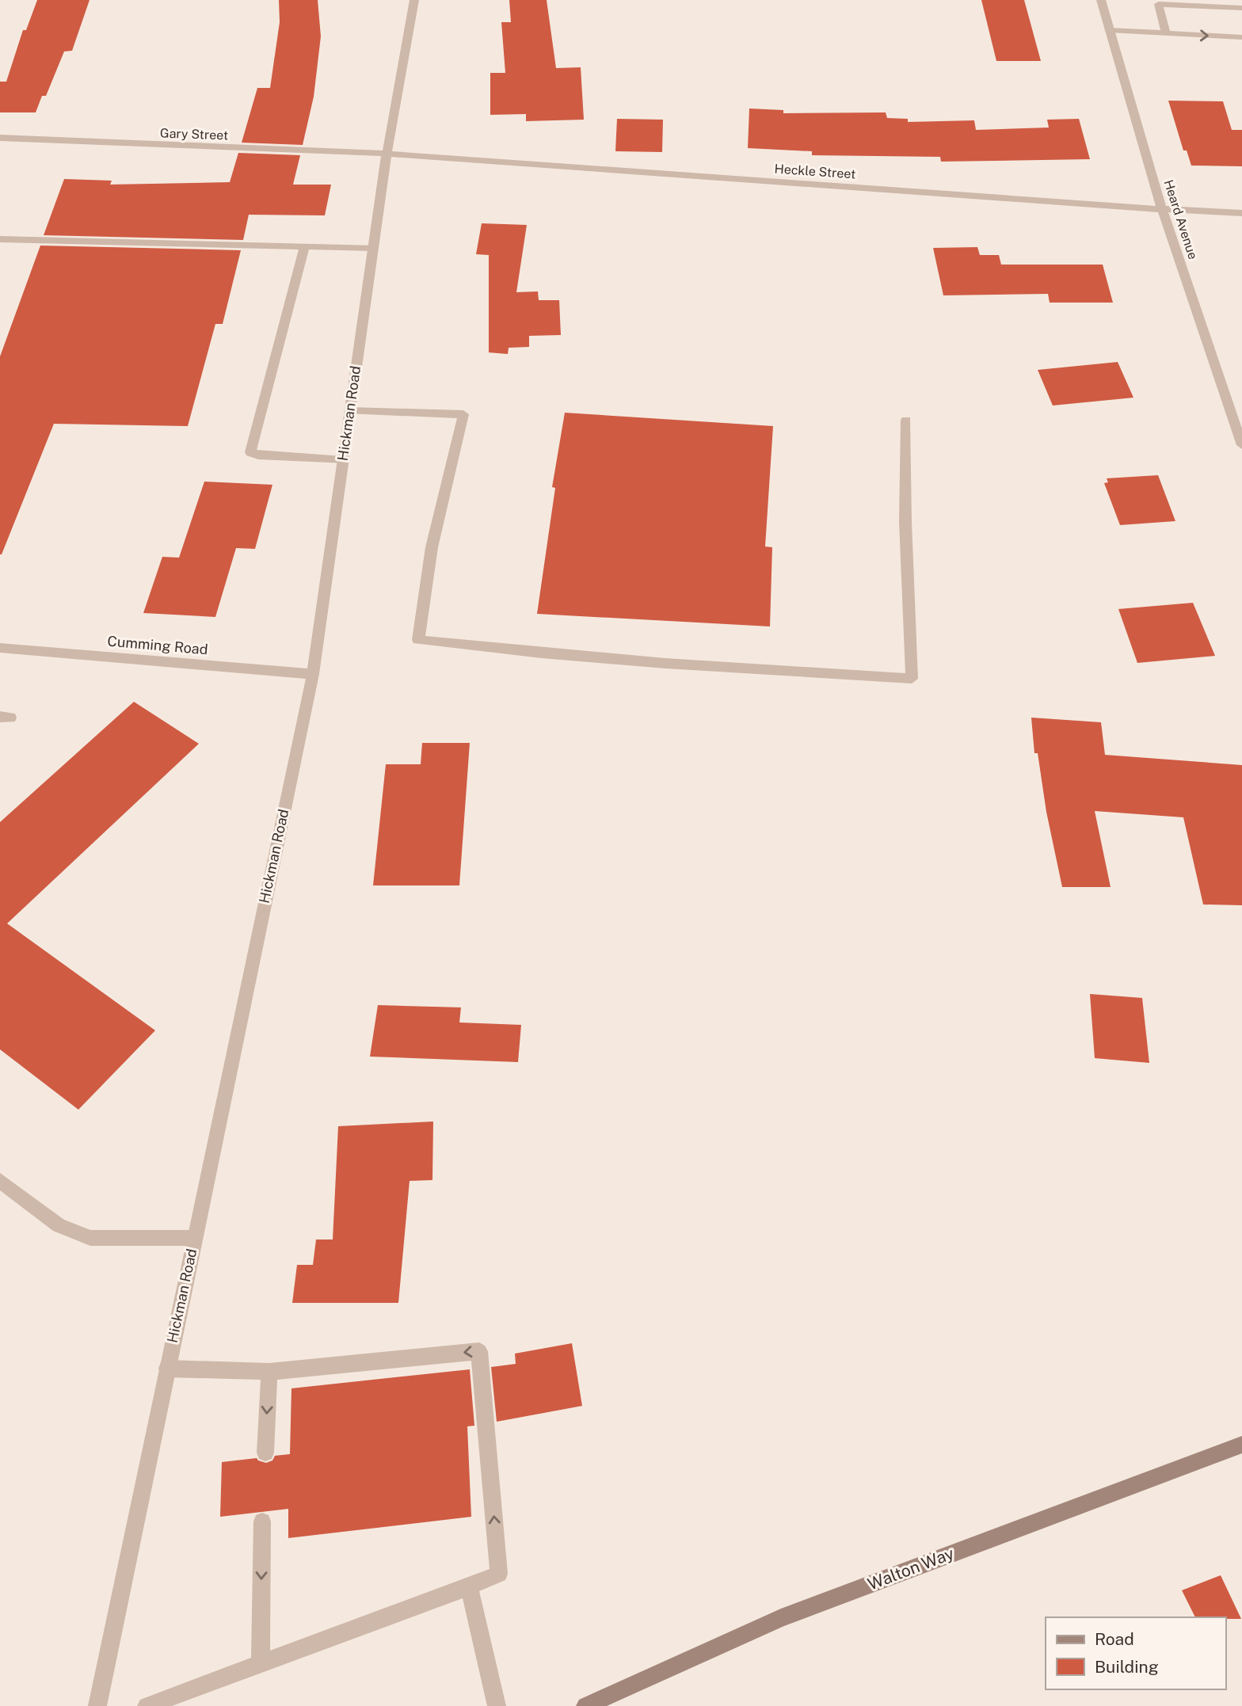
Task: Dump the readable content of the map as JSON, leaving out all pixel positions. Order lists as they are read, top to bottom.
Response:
{
  "streets": {
    "main road": ["Walton Way"],
    "street": [
      "Gary Street",
      "Heckle Street",
      "Heard Avenue",
      "Hickman Road",
      "Cumming Road"
    ]
  },
  "crossings": [
    ["Gary Street", "Heckle Street"],
    ["Gary Street", "Hickman Road"],
    ["Heckle Street", "Heard Avenue"],
    ["Heckle Street", "Hickman Road"],
    ["Hickman Road", "Cumming Road"]
  ],
  "legend": ["Road", "Building"]
}
